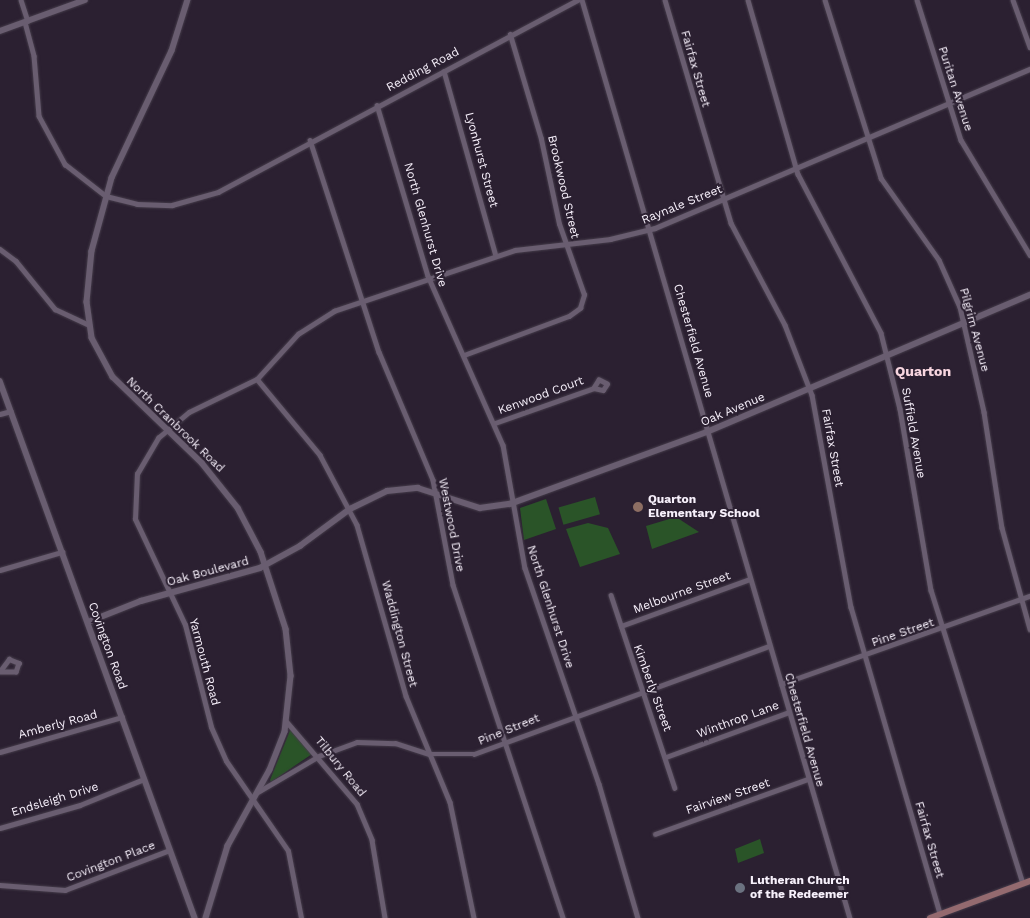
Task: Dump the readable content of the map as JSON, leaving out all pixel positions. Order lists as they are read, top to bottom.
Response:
{
  "streets": {
    "street": [
      "Fairfax Street",
      "Redding Road",
      "Puritan Avenue",
      "Lyonhurst Street",
      "Brookwood Street",
      "Raynale Street",
      "North Glenhurst Drive",
      "Pilgrim Avenue",
      "Chesterfield Avenue",
      "Kenwood Court",
      "Oak Avenue",
      "North Cranbrook Road",
      "Suffield Avenue",
      "Westwood Drive",
      "Oak Boulevard",
      "Melbourne Street",
      "Pine Street",
      "Waddington Street",
      "Covington Road",
      "Yarmouth Road",
      "Kimberly Street",
      "Winthrop Lane",
      "Amberly Road",
      "Tilbury Road",
      "Fairview Street",
      "Endsleigh Drive",
      "Covington Place"
    ]
  },
  "crossings": [
    ["Fairfax Street", "Raynale Street"],
    ["Fairfax Street", "Oak Avenue"],
    ["Fairfax Street", "Pine Street"],
    ["Redding Road", "Lyonhurst Street"],
    ["Redding Road", "Brookwood Street"],
    ["Redding Road", "North Glenhurst Drive"],
    ["Redding Road", "Chesterfield Avenue"],
    ["Redding Road", "North Cranbrook Road"],
    ["Redding Road", "Westwood Drive"],
    ["Puritan Avenue", "Raynale Street"],
    ["Lyonhurst Street", "Raynale Street"],
    ["Brookwood Street", "Raynale Street"],
    ["Brookwood Street", "North Glenhurst Drive"],
    ["Raynale Street", "North Glenhurst Drive"],
    ["Raynale Street", "Pilgrim Avenue"],
    ["Raynale Street", "Chesterfield Avenue"],
    ["Raynale Street", "Suffield Avenue"],
    ["Raynale Street", "Westwood Drive"],
    ["Raynale Street", "Yarmouth Road"],
    ["North Glenhurst Drive", "Kenwood Court"],
    ["North Glenhurst Drive", "Oak Avenue"],
    ["North Glenhurst Drive", "Pine Street"],
    ["Pilgrim Avenue", "Oak Avenue"],
    ["Pilgrim Avenue", "Pine Street"],
    ["Chesterfield Avenue", "Oak Avenue"],
    ["Chesterfield Avenue", "Melbourne Street"],
    ["Chesterfield Avenue", "Pine Street"],
    ["Chesterfield Avenue", "Winthrop Lane"],
    ["Chesterfield Avenue", "Fairview Street"],
    ["Oak Avenue", "Suffield Avenue"],
    ["Oak Avenue", "Westwood Drive"],
    ["Oak Avenue", "Oak Boulevard"],
    ["North Cranbrook Road", "Oak Boulevard"],
    ["North Cranbrook Road", "Pine Street"],
    ["North Cranbrook Road", "Yarmouth Road"],
    ["North Cranbrook Road", "Tilbury Road"],
    ["Suffield Avenue", "Pine Street"],
    ["Westwood Drive", "Oak Boulevard"],
    ["Westwood Drive", "Pine Street"],
    ["Oak Boulevard", "Waddington Street"],
    ["Oak Boulevard", "Covington Road"],
    ["Oak Boulevard", "Yarmouth Road"],
    ["Melbourne Street", "Kimberly Street"],
    ["Pine Street", "Waddington Street"],
    ["Pine Street", "Kimberly Street"],
    ["Pine Street", "Tilbury Road"],
    ["Waddington Street", "Yarmouth Road"],
    ["Covington Road", "Amberly Road"],
    ["Covington Road", "Endsleigh Drive"],
    ["Covington Road", "Covington Place"],
    ["Kimberly Street", "Winthrop Lane"]
  ],
  "districts": ["Quarton"],
  "places": ["Quarton Elementary School", "Lutheran Church of the Redeemer"]
}
